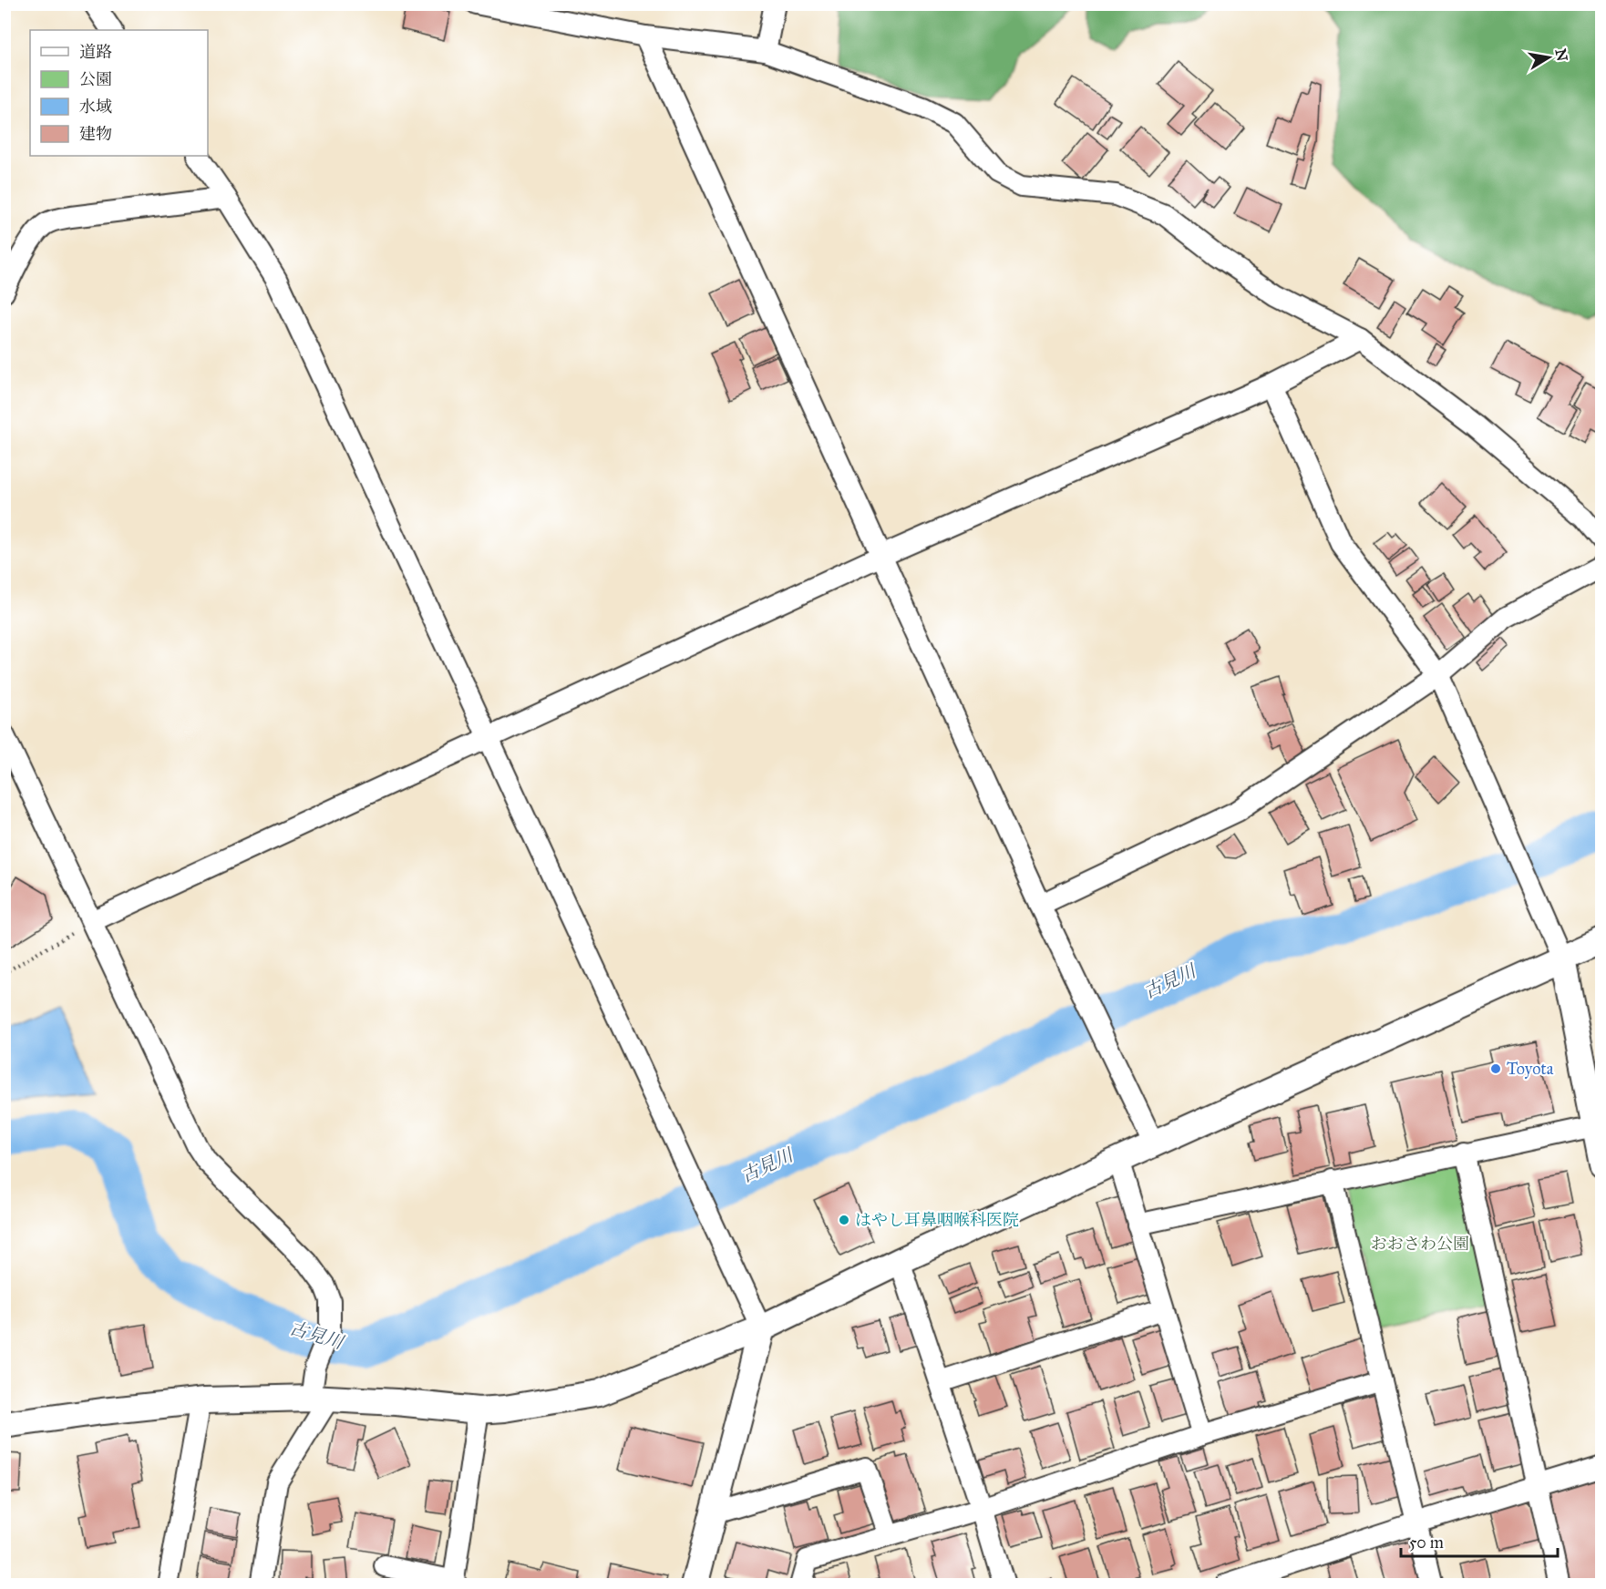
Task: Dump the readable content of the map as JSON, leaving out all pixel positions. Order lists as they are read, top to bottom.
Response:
{
  "water": ["古見川"],
  "parks": ["おおさわ公園"],
  "places": ["Toyota", "はやし耳鼻咽喉科医院"],
  "legend": [
    "道路",
    "公園",
    "水域",
    "建物"
  ],
  "scale_bar": "50 m",
  "north": "right"
}
